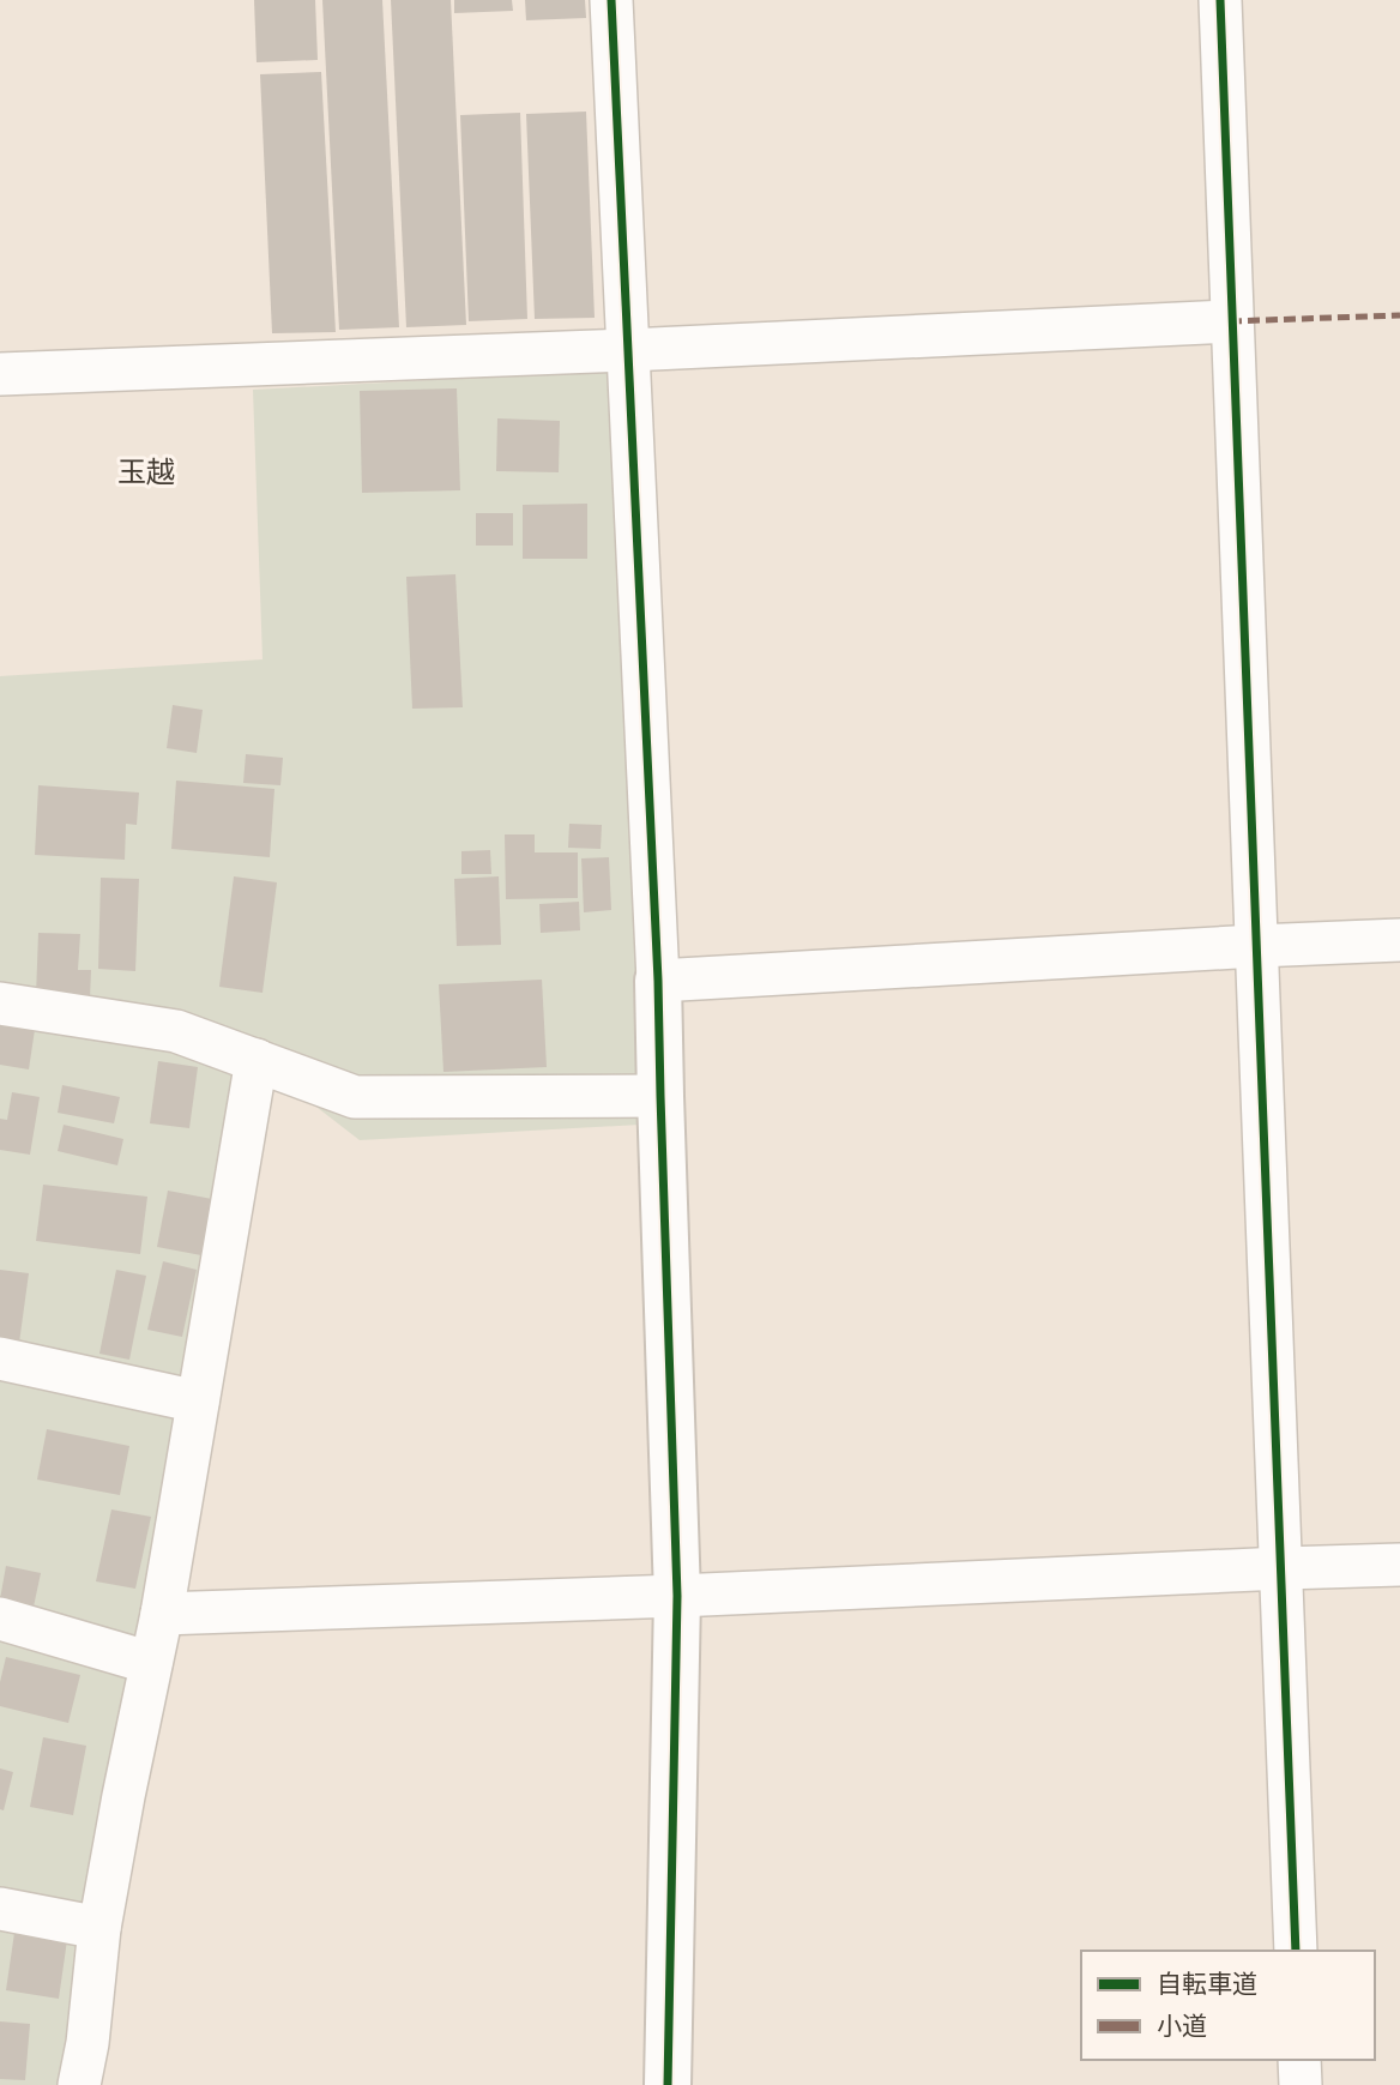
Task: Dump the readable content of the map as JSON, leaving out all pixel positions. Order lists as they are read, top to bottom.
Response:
{
  "districts": ["玉越"],
  "legend": ["自転車道", "小道"]
}
